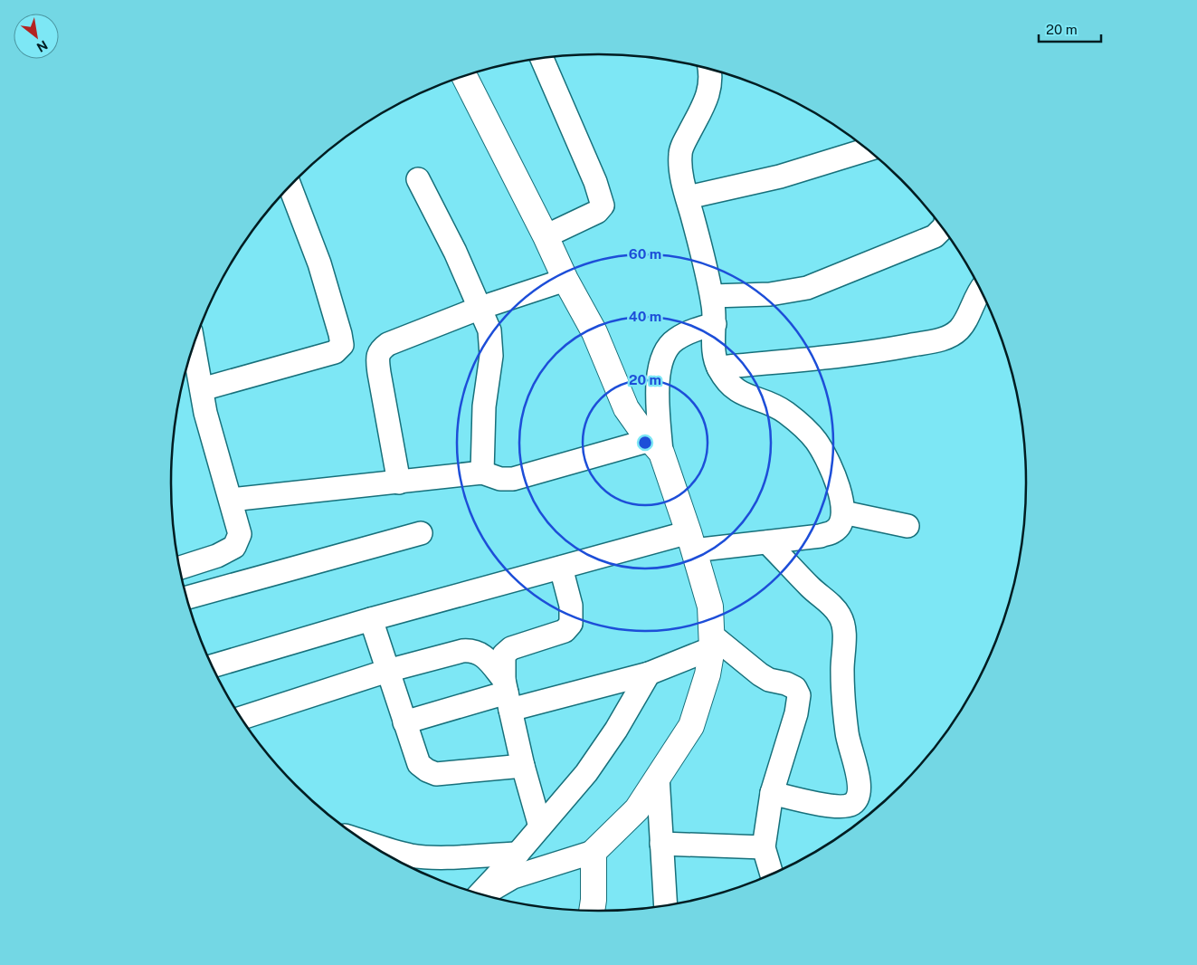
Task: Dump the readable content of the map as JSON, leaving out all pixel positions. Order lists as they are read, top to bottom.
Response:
{
  "scale_bar": "20 m",
  "north": "bottom right",
  "rings": ["60 m", "40 m", "20 m"]
}
